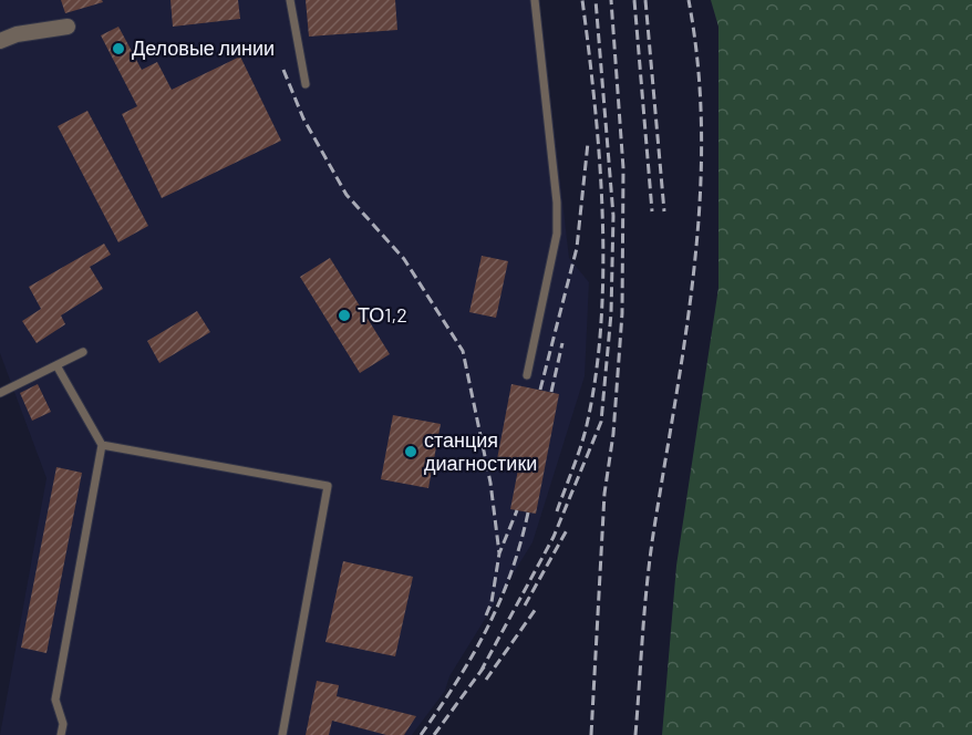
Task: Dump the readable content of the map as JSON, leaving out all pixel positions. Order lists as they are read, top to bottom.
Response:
{
  "places": ["Деловые линии", "ТО1,2", "станция диагностики"]
}
